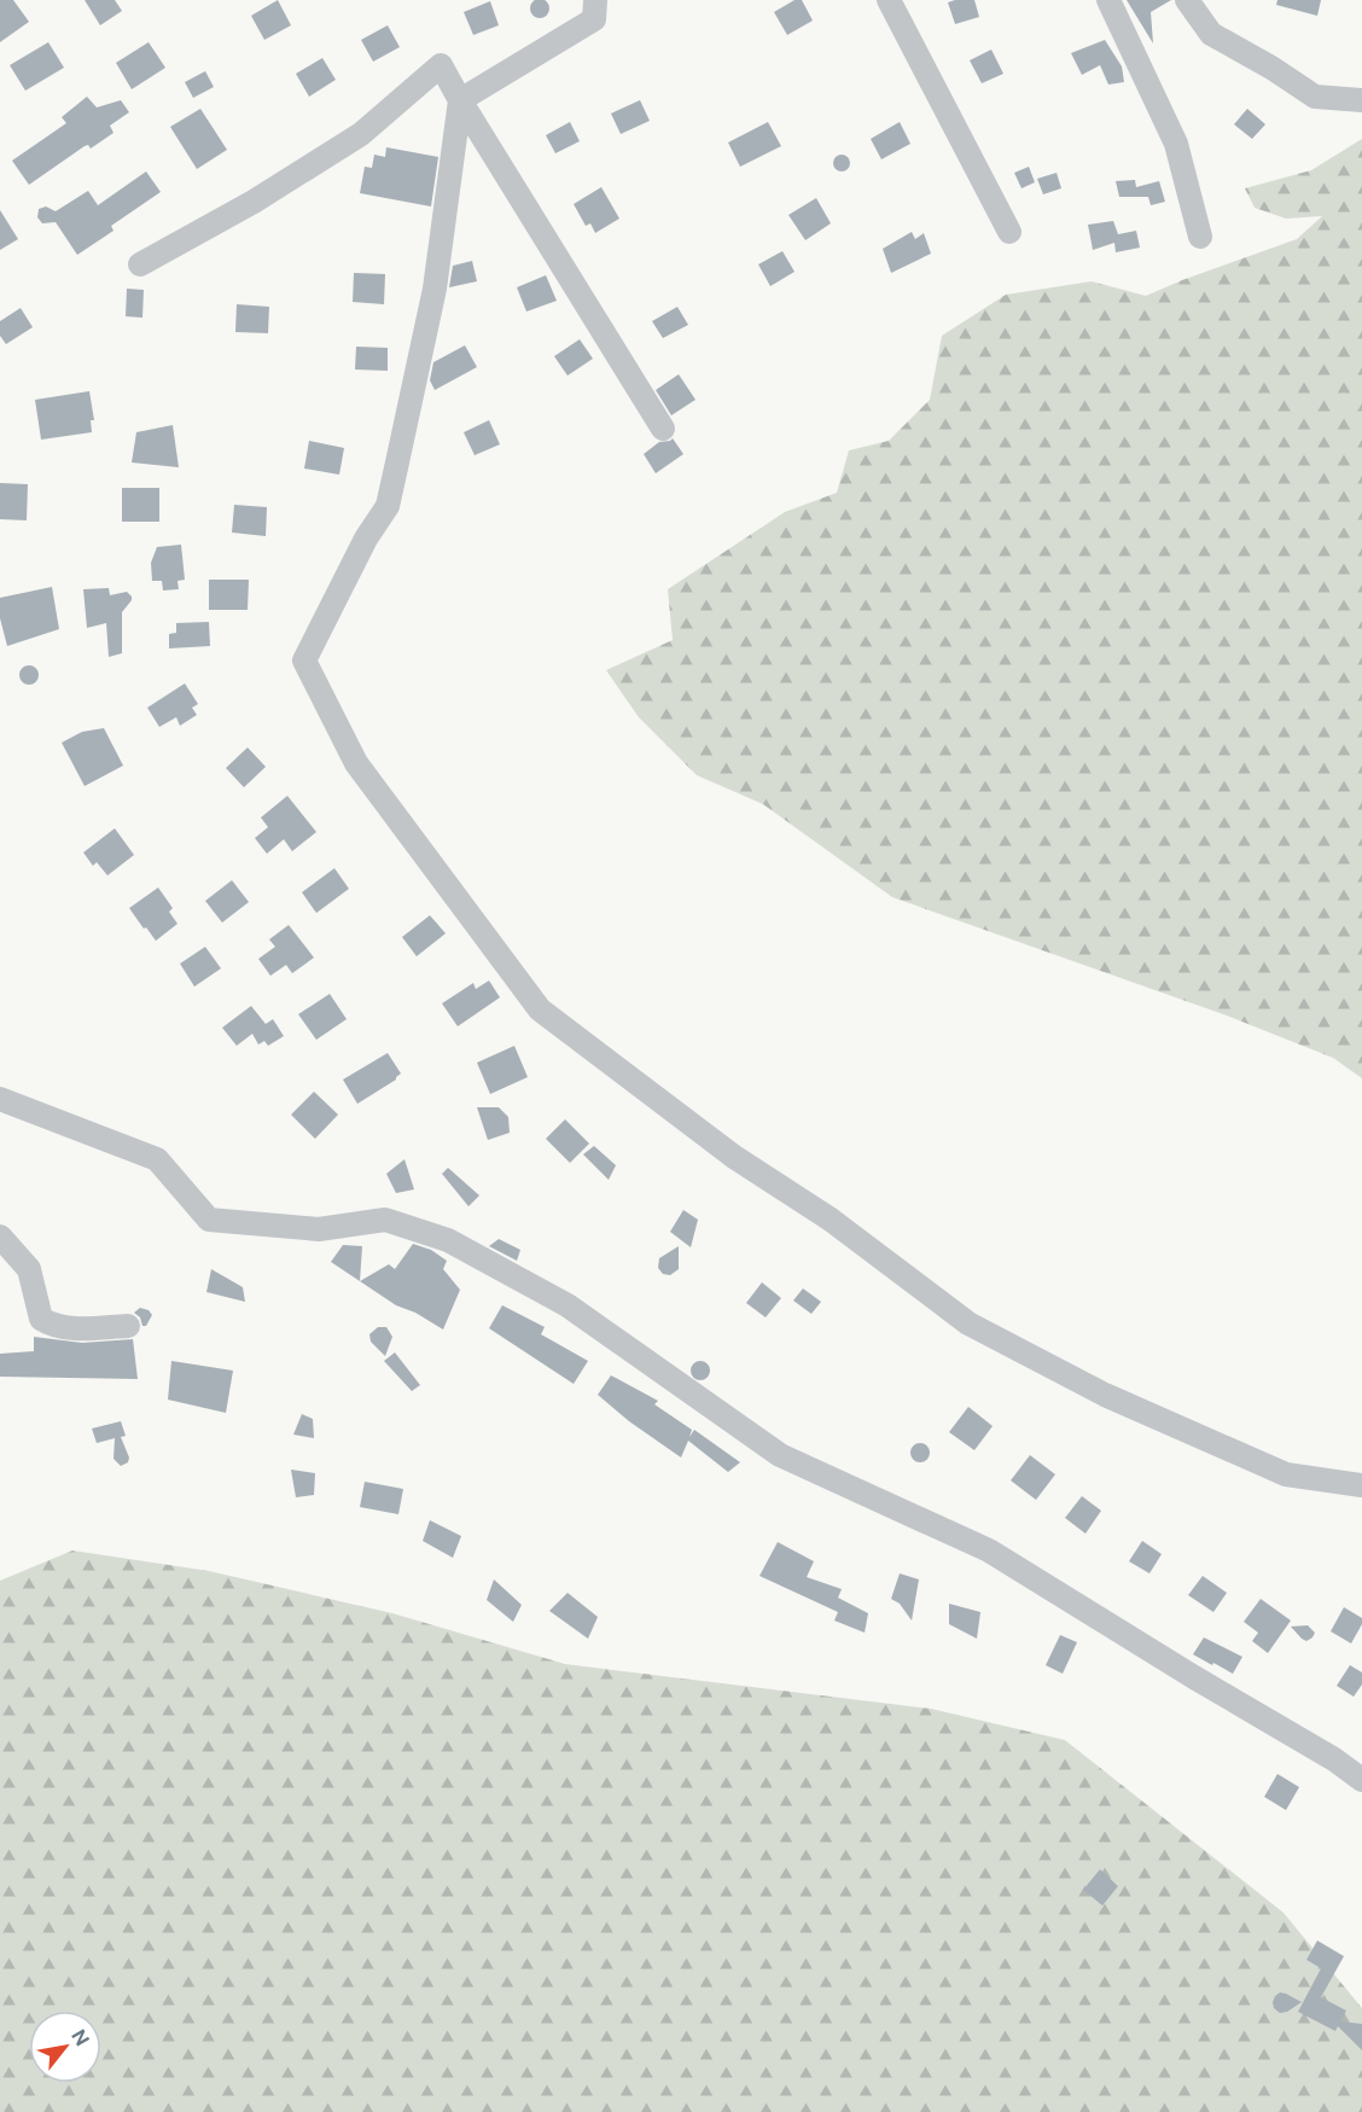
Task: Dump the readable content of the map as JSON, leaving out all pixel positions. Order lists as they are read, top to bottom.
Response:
{
  "north": "top right"
}
